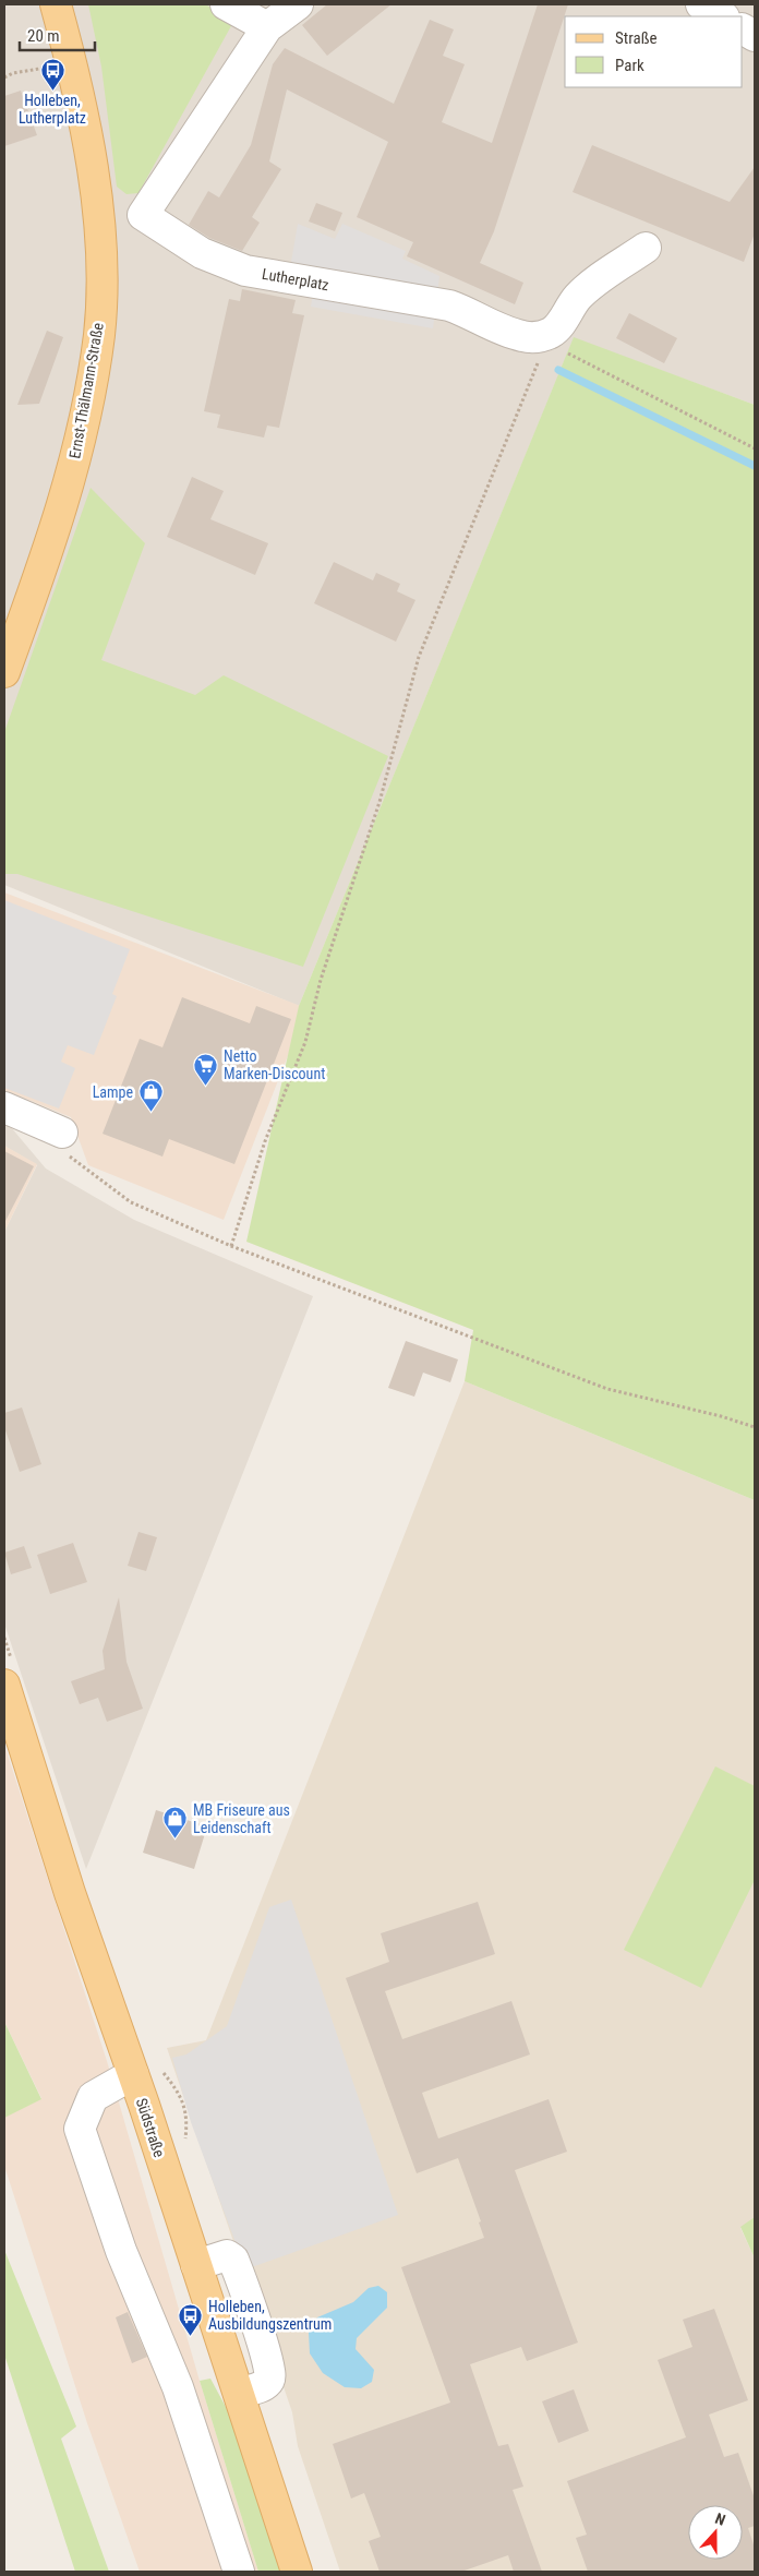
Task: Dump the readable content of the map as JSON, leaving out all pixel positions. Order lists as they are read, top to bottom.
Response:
{
  "streets": {
    "main road": ["Ernst-Thälmann-Straße", "Südstraße"],
    "street": ["Lutherplatz"]
  },
  "places": {
    "bus stop": ["Holleben, Lutherplatz", "Holleben, Ausbildungszentrum"],
    "supermarket": ["Netto Marken-Discount"],
    "shop": ["Lampe", "MB Friseure aus Leidenschaft"]
  },
  "legend": ["Straße", "Park"],
  "scale_bar": "20 m",
  "north": "top"
}
